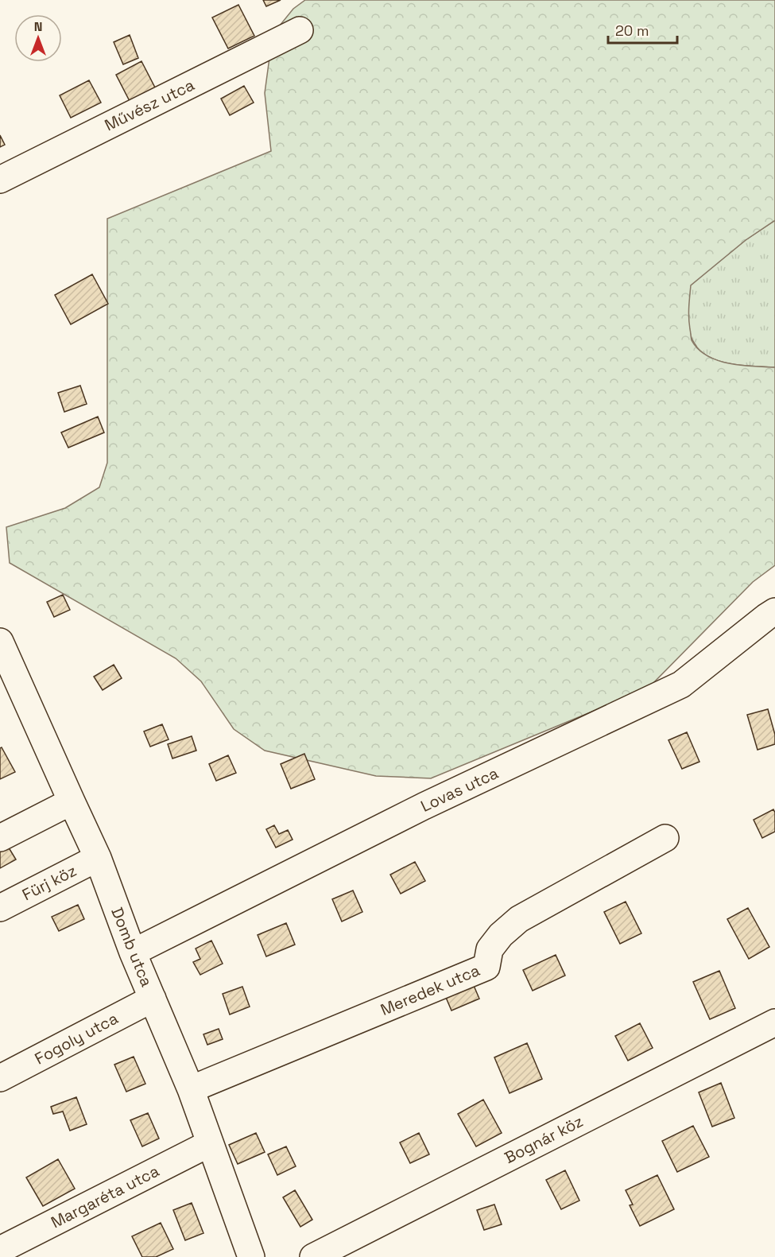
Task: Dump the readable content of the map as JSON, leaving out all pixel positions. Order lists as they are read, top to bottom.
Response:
{
  "streets": {
    "street": [
      "Művész utca",
      "Lovas utca",
      "Fürj köz",
      "Domb utca",
      "Meredek utca",
      "Fogoly utca",
      "Bognár köz",
      "Margaréta utca"
    ]
  },
  "crossings": [
    ["Lovas utca", "Domb utca"],
    ["Fürj köz", "Domb utca"],
    ["Domb utca", "Meredek utca"],
    ["Domb utca", "Fogoly utca"],
    ["Domb utca", "Margaréta utca"]
  ],
  "scale_bar": "20 m",
  "north": "top"
}
